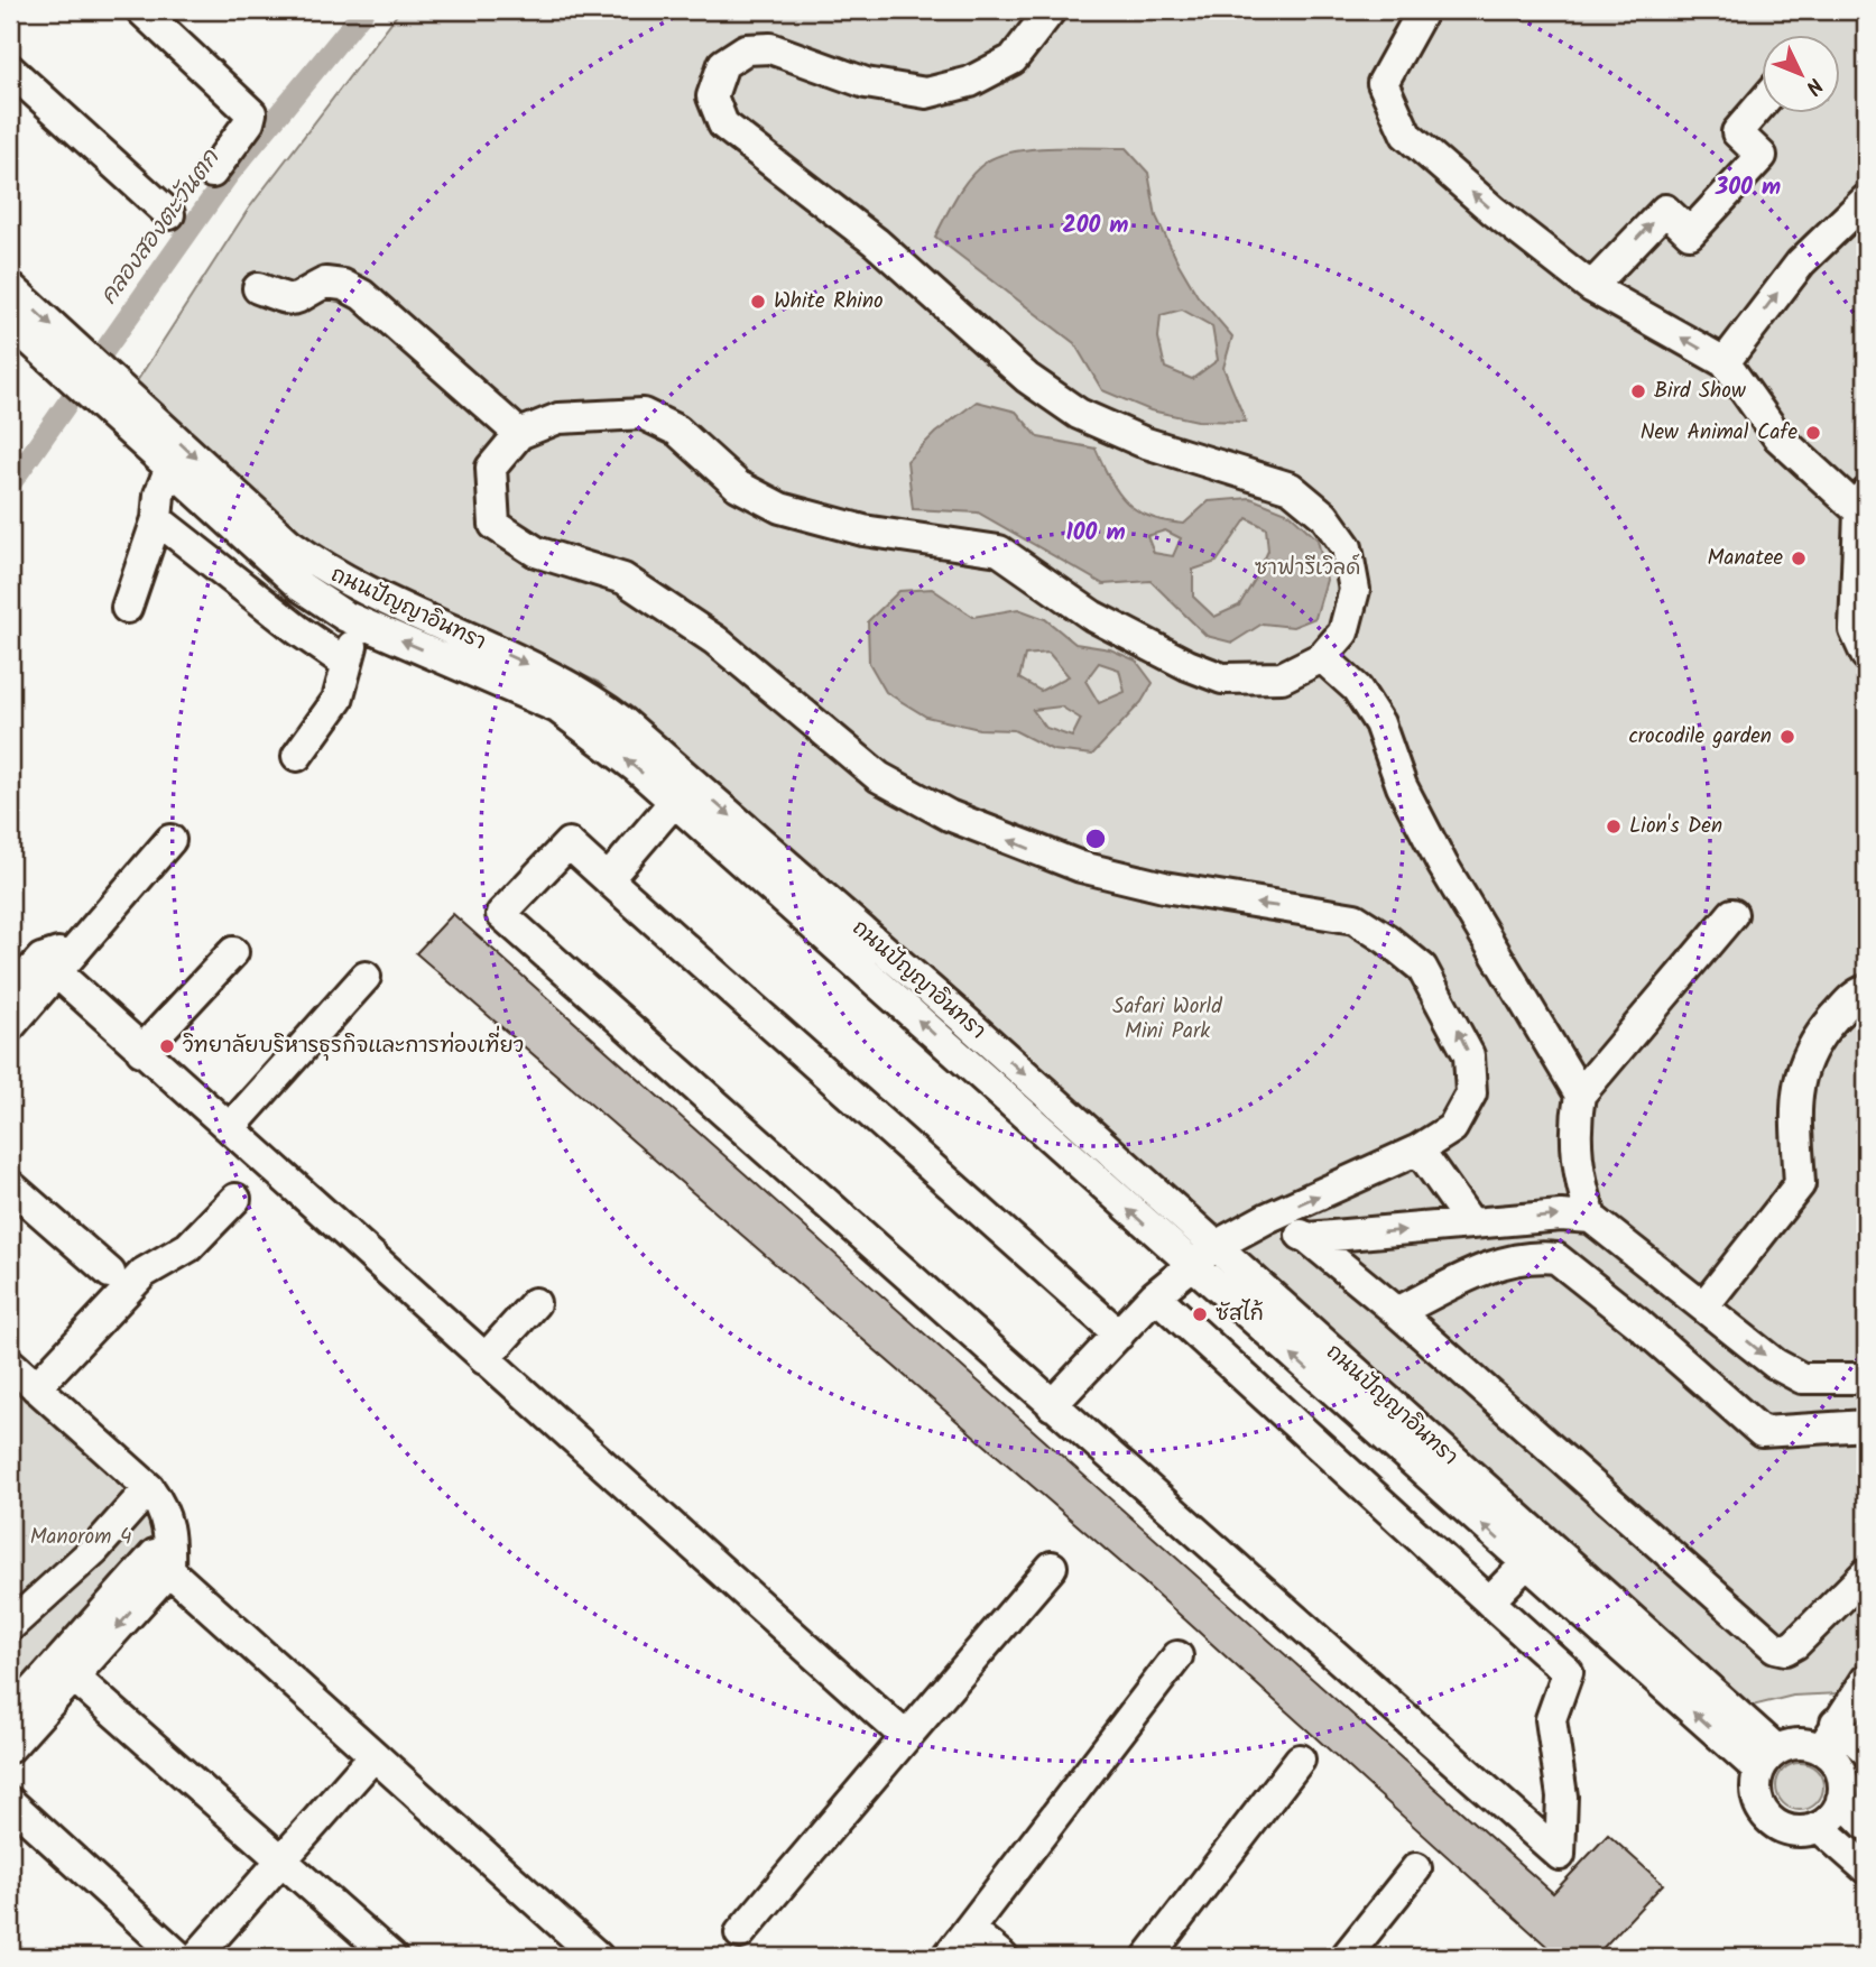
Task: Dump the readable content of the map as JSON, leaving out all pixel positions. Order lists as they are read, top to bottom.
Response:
{
  "streets": {
    "street": ["ถนนปัญญาอินทรา"]
  },
  "water": ["คลองสองตะวันตก"],
  "parks": ["ซาฟารีเวิลด์", "Safari World Mini Park", "Manorom 4"],
  "places": [
    "White Rhino",
    "Bird Show",
    "New Animal Cafe",
    "Manatee",
    "crocodile garden",
    "Lion's Den",
    "วิทยาลัยบริหารธุรกิจและการท่องเที่ยว",
    "ซัสไก้"
  ],
  "north": "bottom right",
  "rings": ["300 m", "200 m", "100 m"]
}
